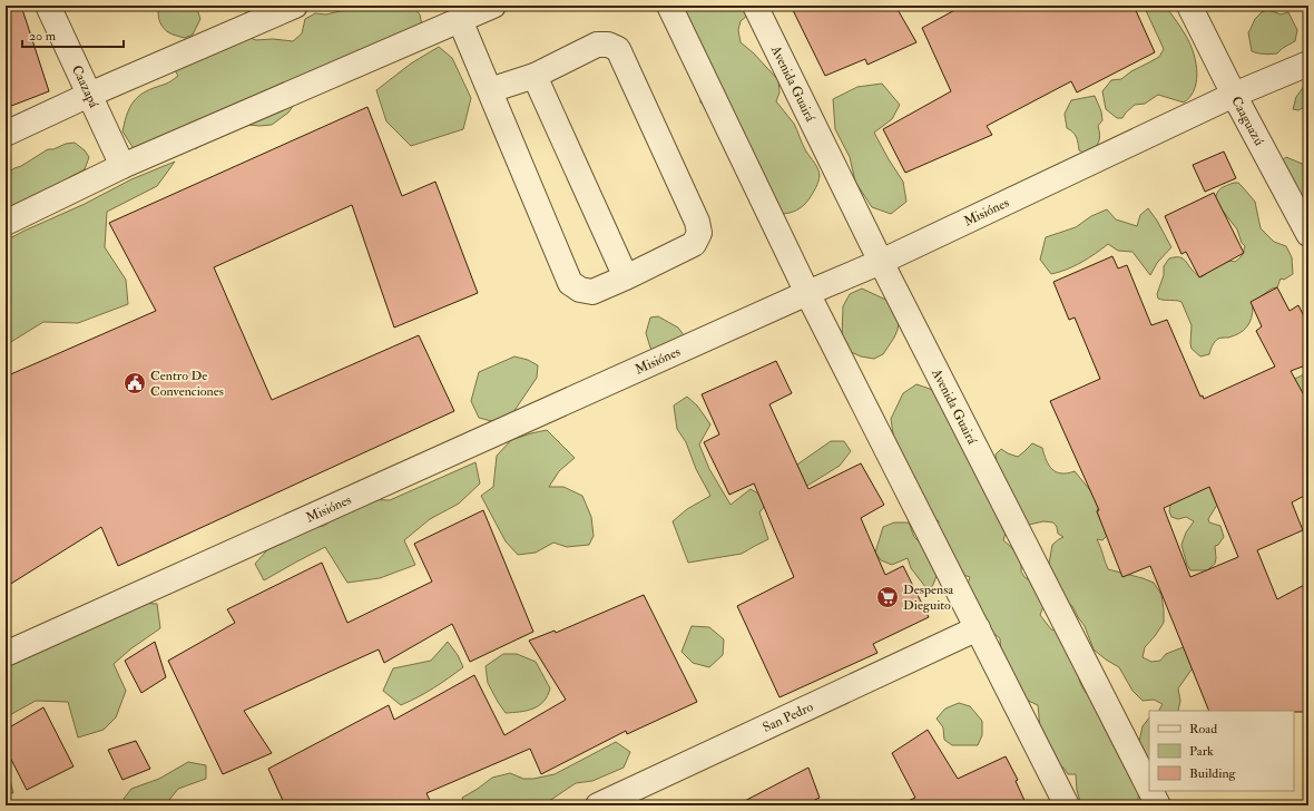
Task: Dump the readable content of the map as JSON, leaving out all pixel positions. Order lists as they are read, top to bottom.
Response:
{
  "streets": {
    "street": [
      "Avenida Guairá",
      "Caazapá",
      "Caaguazú",
      "Misiónes",
      "San Pedro"
    ]
  },
  "crossings": [
    ["Avenida Guairá", "Misiónes"],
    ["Caaguazú", "Misiónes"]
  ],
  "places": {
    "public building": ["Centro De Convenciones"],
    "supermarket": ["Despensa Dieguito"]
  },
  "legend": ["Road", "Park", "Building"],
  "scale_bar": "20 m"
}
